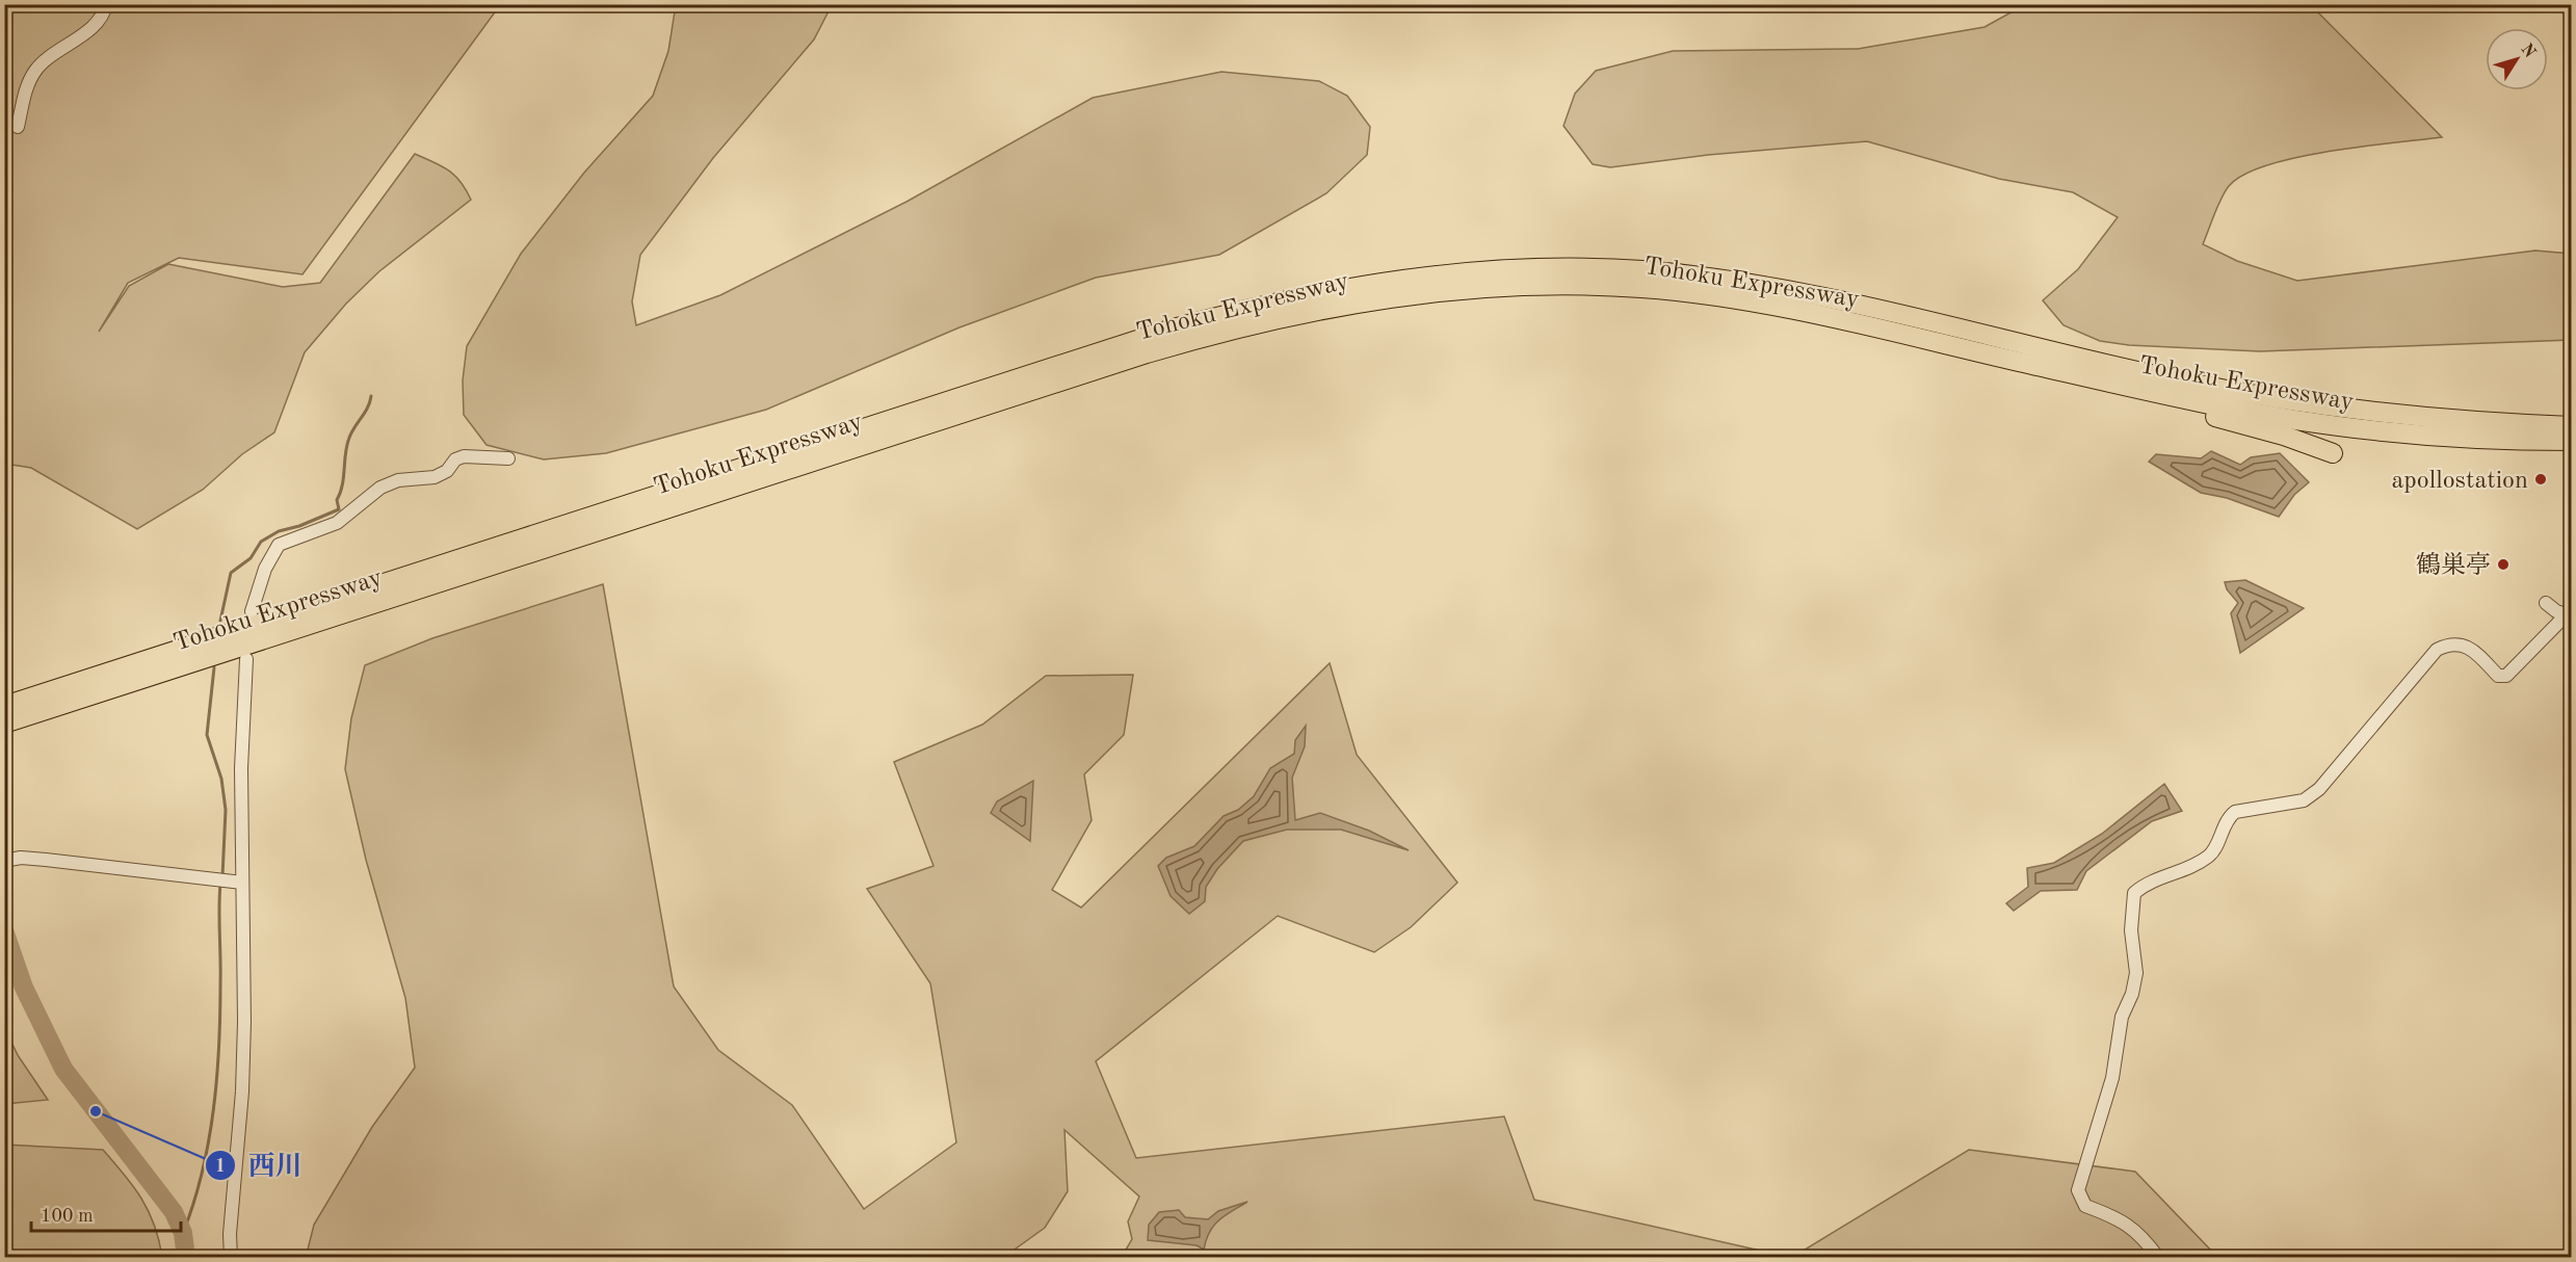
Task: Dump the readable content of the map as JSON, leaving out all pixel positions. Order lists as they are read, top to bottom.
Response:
{
  "streets": {
    "highway": ["Tohoku Expressway"]
  },
  "places": ["apollostation", "鶴巣亭", "西川"],
  "scale_bar": "100 m",
  "north": "top right"
}
